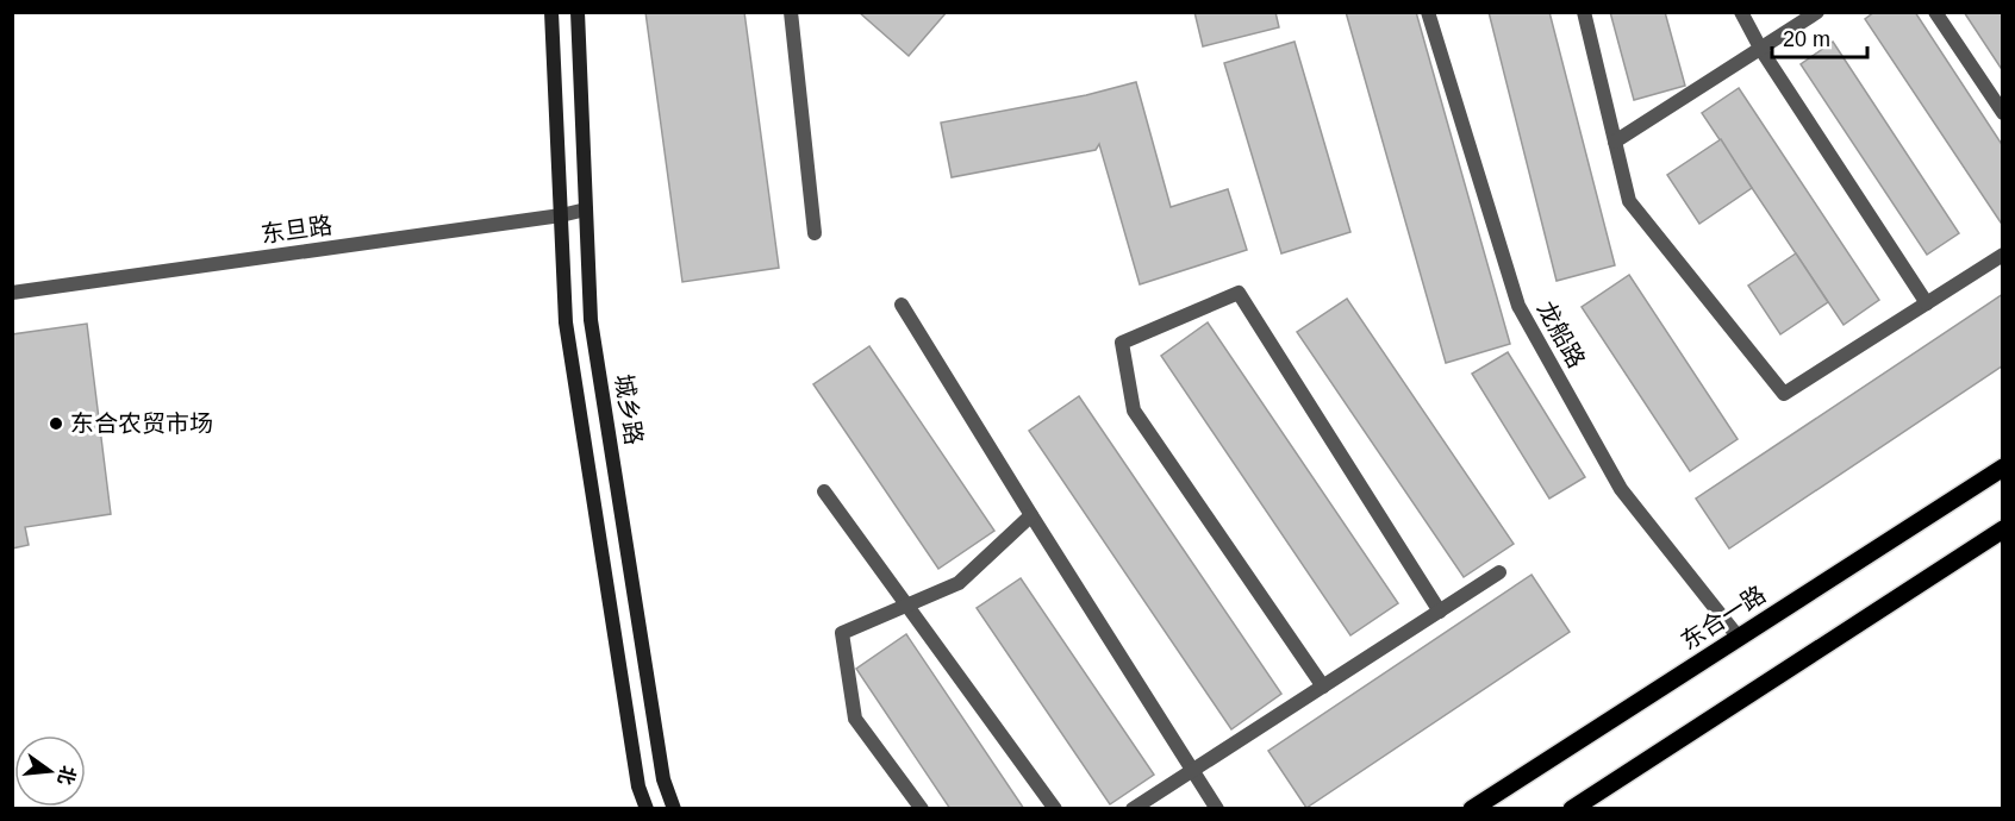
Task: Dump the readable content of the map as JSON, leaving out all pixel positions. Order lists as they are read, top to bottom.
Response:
{
  "streets": {
    "main road": ["城乡路", "东合一路"],
    "street": ["东旦路", "龙船路"]
  },
  "crossings": [
    ["东旦路", "城乡路"],
    ["龙船路", "东合一路"]
  ],
  "places": ["东合农贸市场"],
  "scale_bar": "20 m",
  "north": "right"
}
